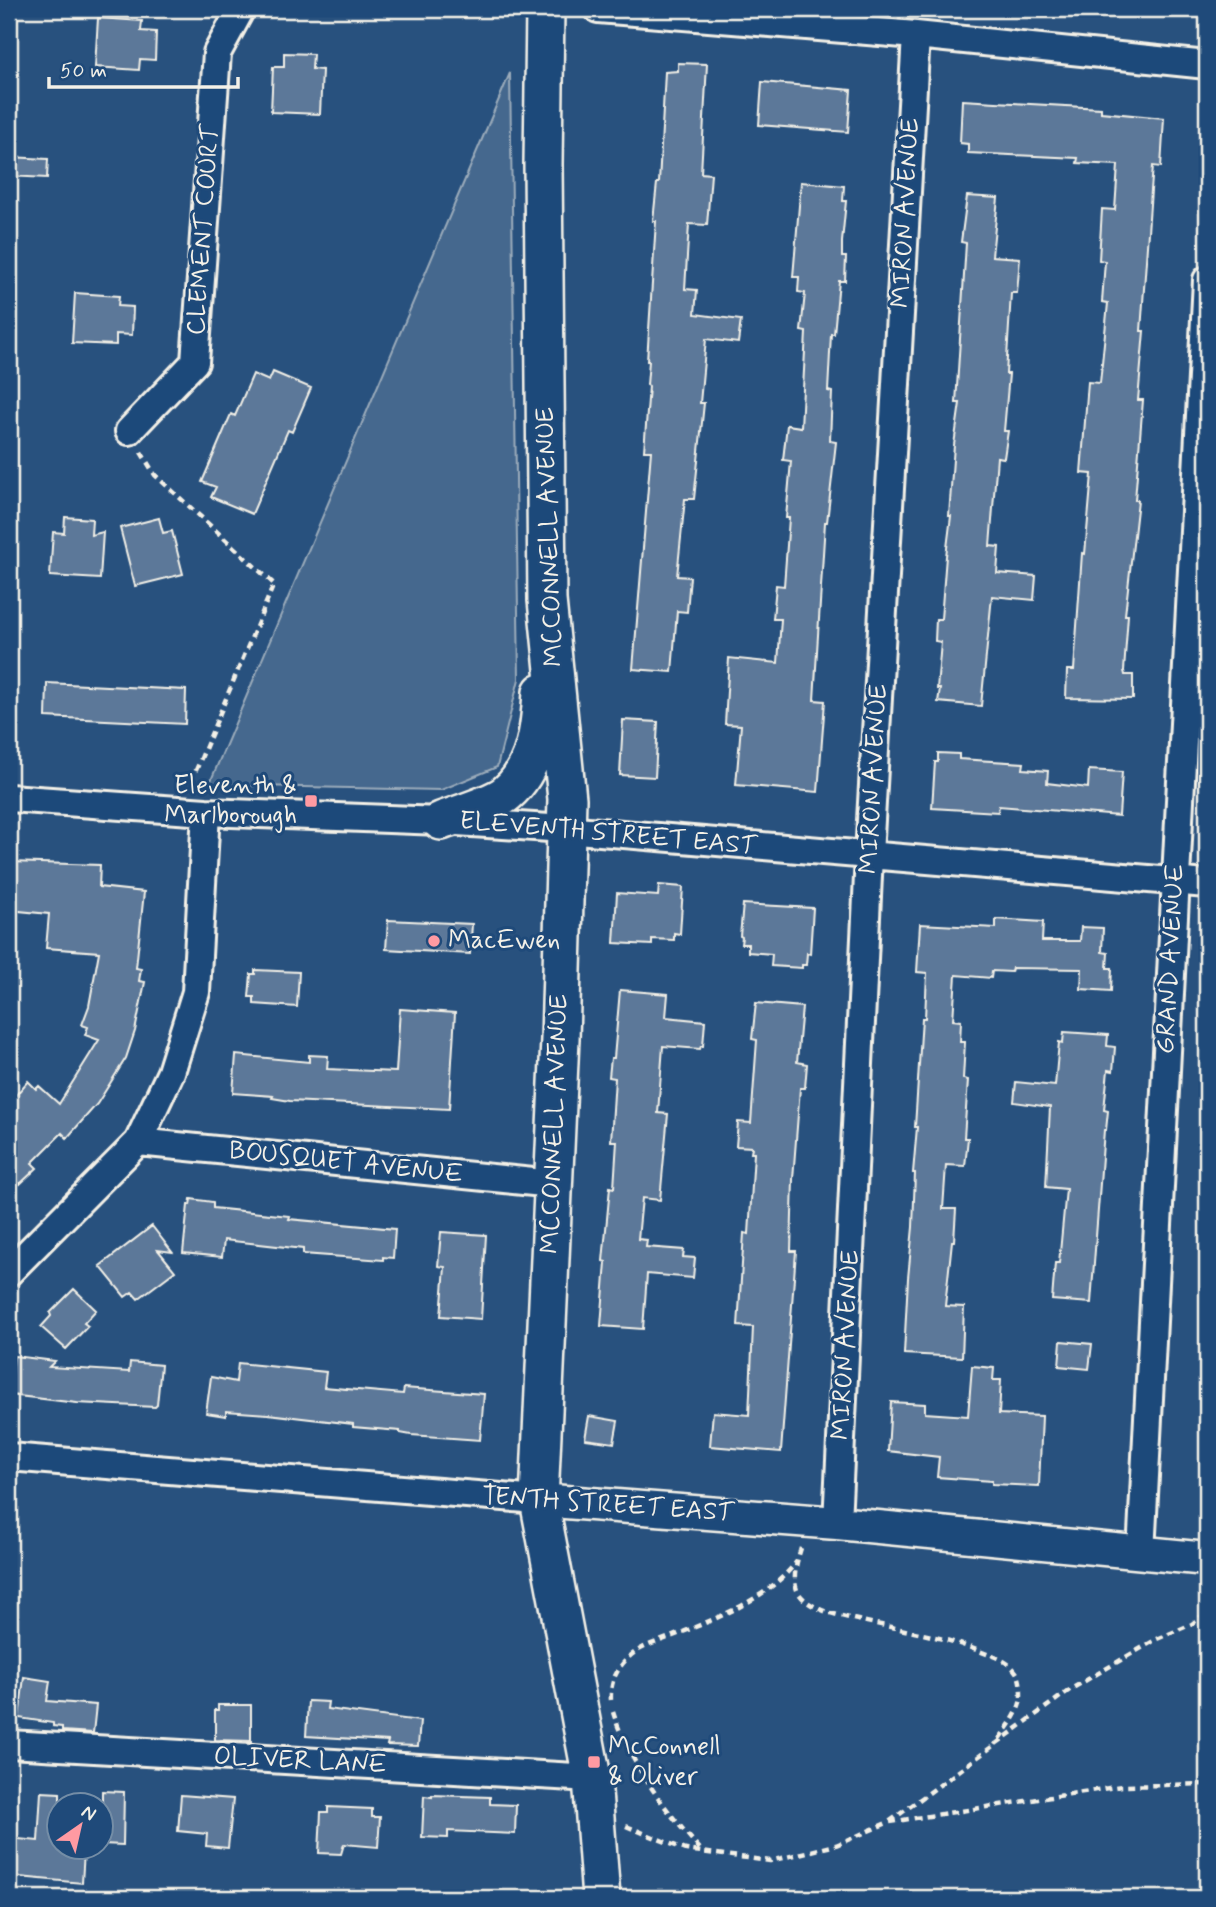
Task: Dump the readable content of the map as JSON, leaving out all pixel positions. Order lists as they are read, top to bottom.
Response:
{
  "streets": {
    "main road": ["MCCONNELL AVENUE"],
    "street": [
      "MIRON AVENUE",
      "CLEMENT COURT",
      "ELEVENTH STREET EAST",
      "GRAND AVENUE",
      "BOUSQUET AVENUE",
      "TENTH STREET EAST",
      "OLIVER LANE"
    ]
  },
  "crossings": [
    ["MIRON AVENUE", "ELEVENTH STREET EAST"],
    ["MIRON AVENUE", "TENTH STREET EAST"],
    ["MCCONNELL AVENUE", "ELEVENTH STREET EAST"],
    ["MCCONNELL AVENUE", "BOUSQUET AVENUE"],
    ["MCCONNELL AVENUE", "TENTH STREET EAST"],
    ["MCCONNELL AVENUE", "OLIVER LANE"],
    ["ELEVENTH STREET EAST", "GRAND AVENUE"],
    ["GRAND AVENUE", "TENTH STREET EAST"]
  ],
  "places": {
    "transit": ["Eleventh & Marlborough", "McConnell & Oliver"],
    "other": ["MacEwen"]
  },
  "scale_bar": "50 m",
  "north": "top right"
}
